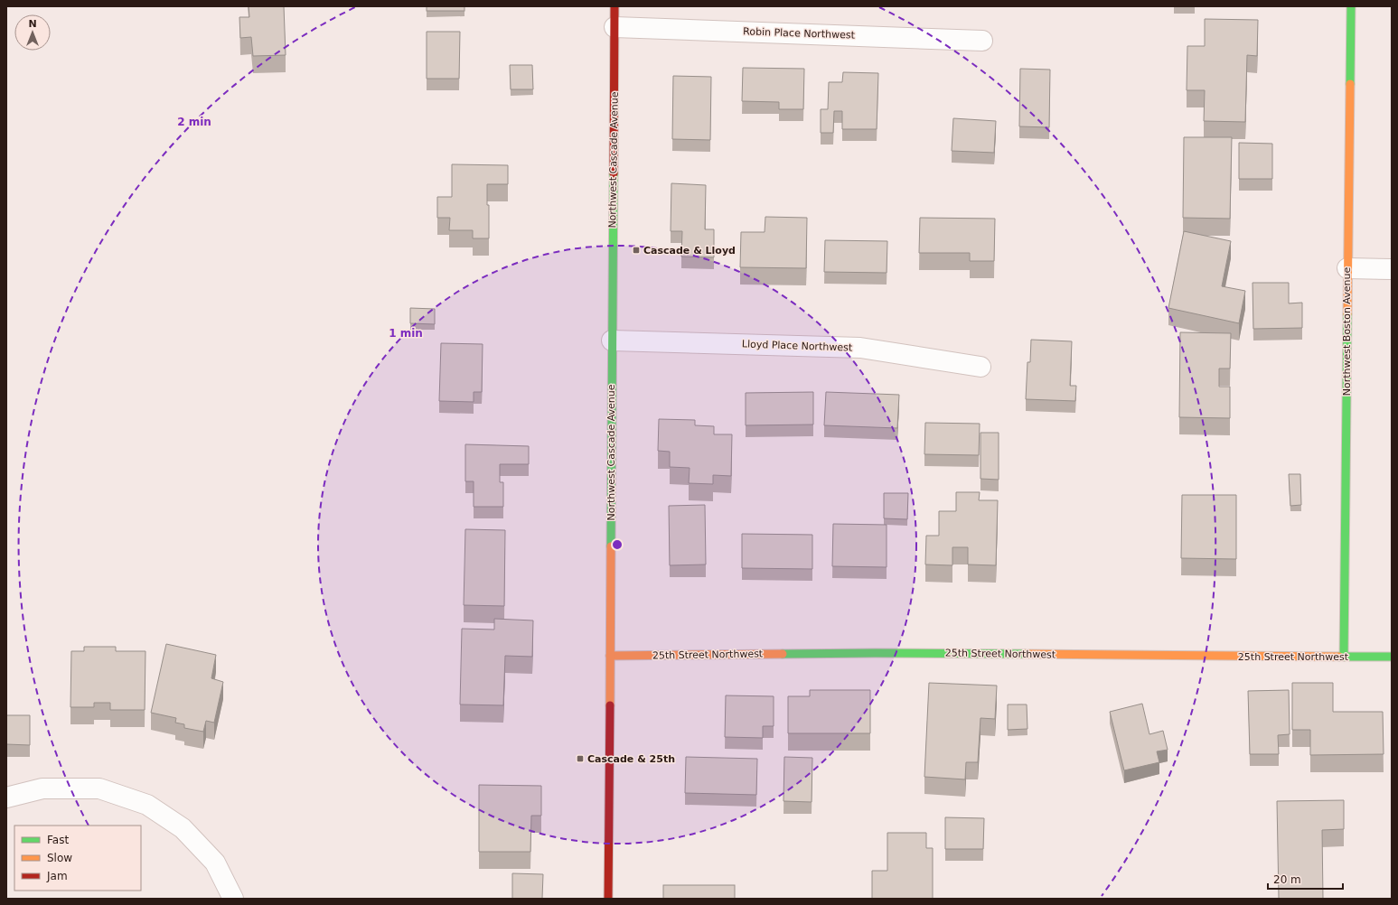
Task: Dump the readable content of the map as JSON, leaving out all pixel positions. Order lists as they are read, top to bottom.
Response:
{
  "streets": {
    "street": [
      "Robin Place Northwest",
      "Northwest Cascade Avenue",
      "Northwest Boston Avenue",
      "Lloyd Place Northwest",
      "25th Street Northwest"
    ]
  },
  "crossings": [
    ["Robin Place Northwest", "Northwest Cascade Avenue"],
    ["Northwest Cascade Avenue", "Lloyd Place Northwest"],
    ["Northwest Cascade Avenue", "25th Street Northwest"],
    ["Northwest Boston Avenue", "25th Street Northwest"]
  ],
  "places": {
    "transit": ["Cascade & Lloyd", "Cascade & 25th"]
  },
  "legend": ["Fast", "Slow", "Jam"],
  "scale_bar": "20 m",
  "north": "top",
  "rings": ["2 min", "1 min"]
}
